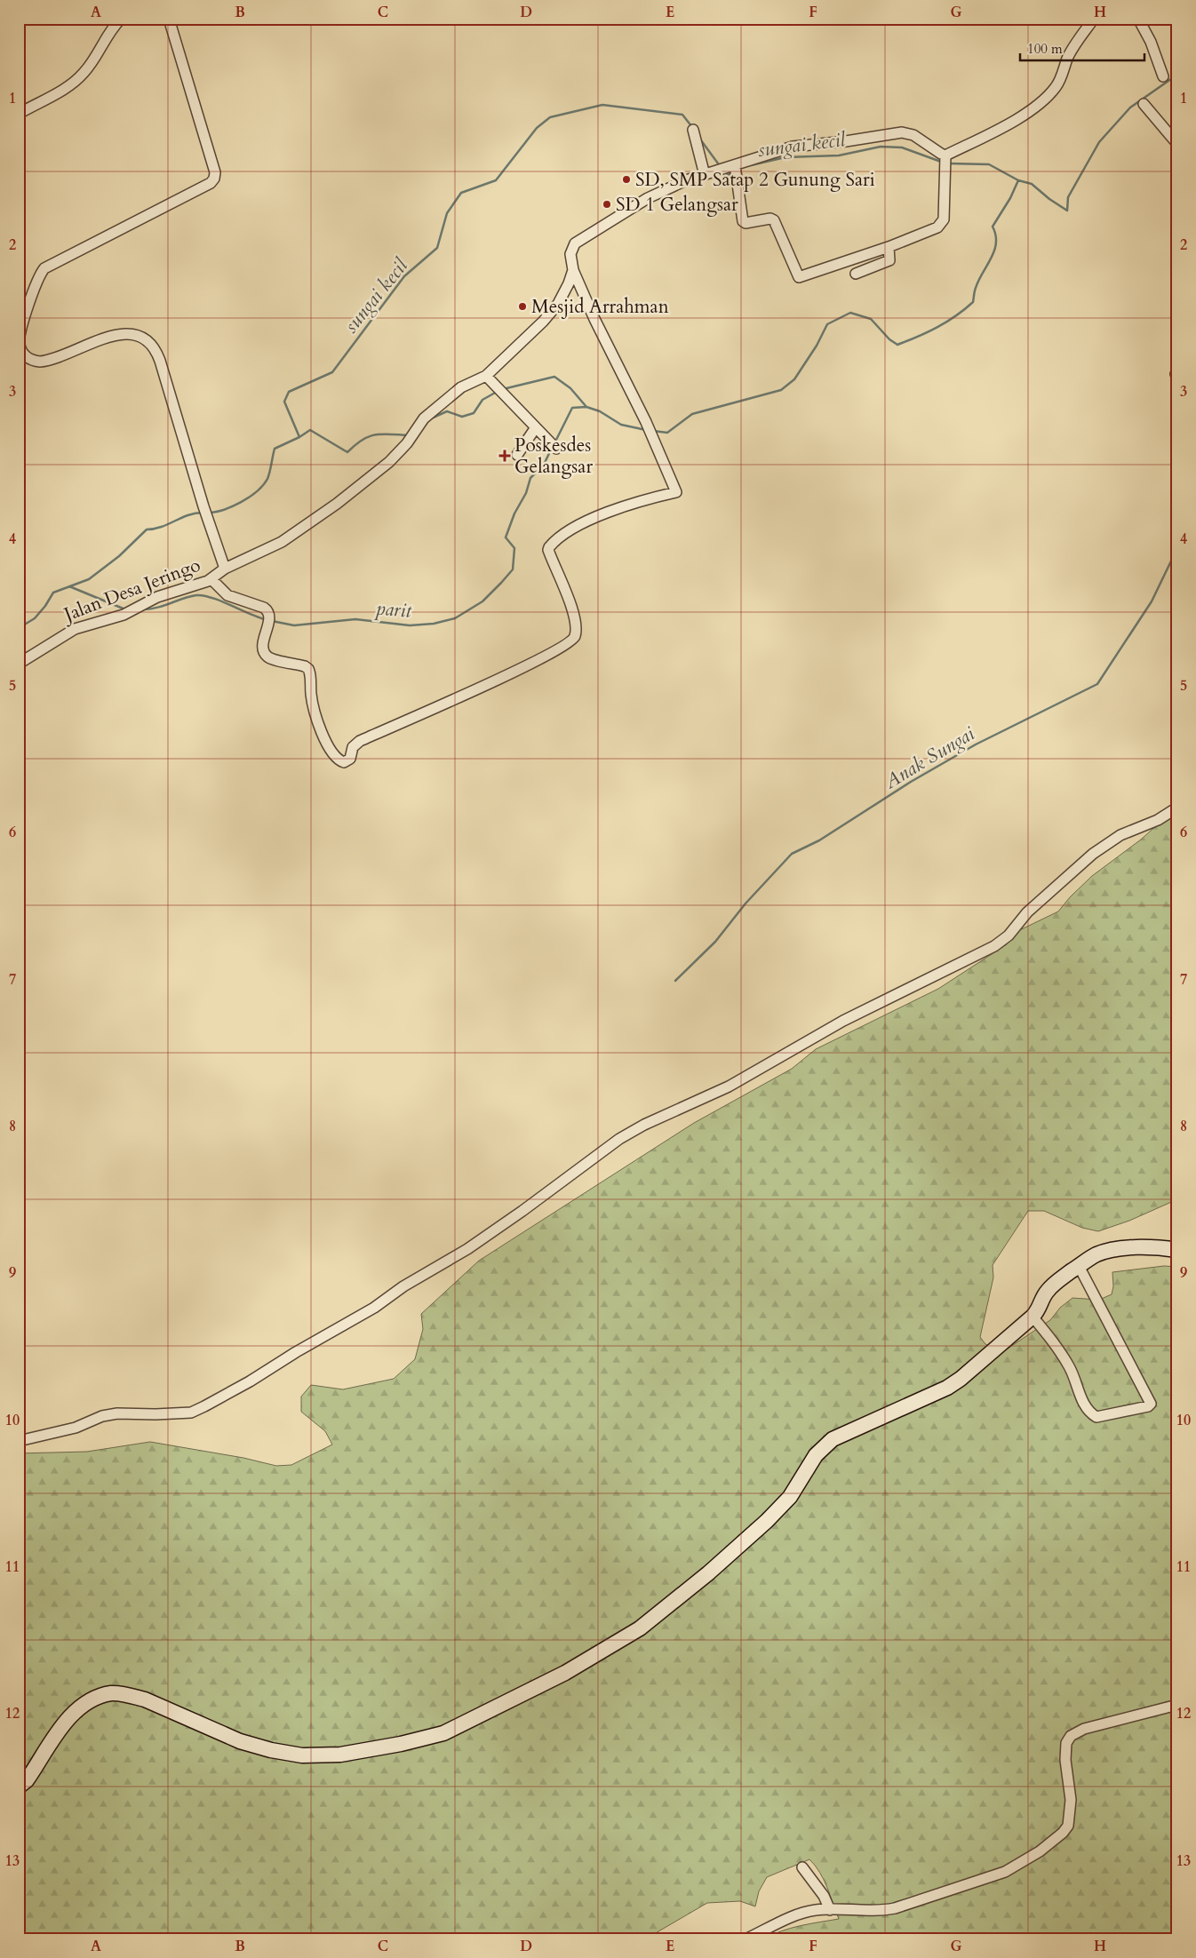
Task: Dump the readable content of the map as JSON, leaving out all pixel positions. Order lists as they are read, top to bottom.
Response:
{
  "streets": {
    "street": ["Jalan Desa Jeringo"]
  },
  "water": ["sungai kecil", "parit", "Anak Sungai"],
  "places": {
    "other": ["SD, SMP Satap 2 Gunung Sari", "SD 1 Gelangsar", "Mesjid Arrahman"],
    "health": ["Poskesdes Gelangsar"]
  },
  "scale_bar": "100 m",
  "grid": {
    "columns": [
      "A",
      "B",
      "C",
      "D",
      "E",
      "F",
      "G",
      "H"
    ],
    "rows": [
      "1",
      "2",
      "3",
      "4",
      "5",
      "6",
      "7",
      "8",
      "9",
      "10",
      "11",
      "12",
      "13"
    ]
  }
}
